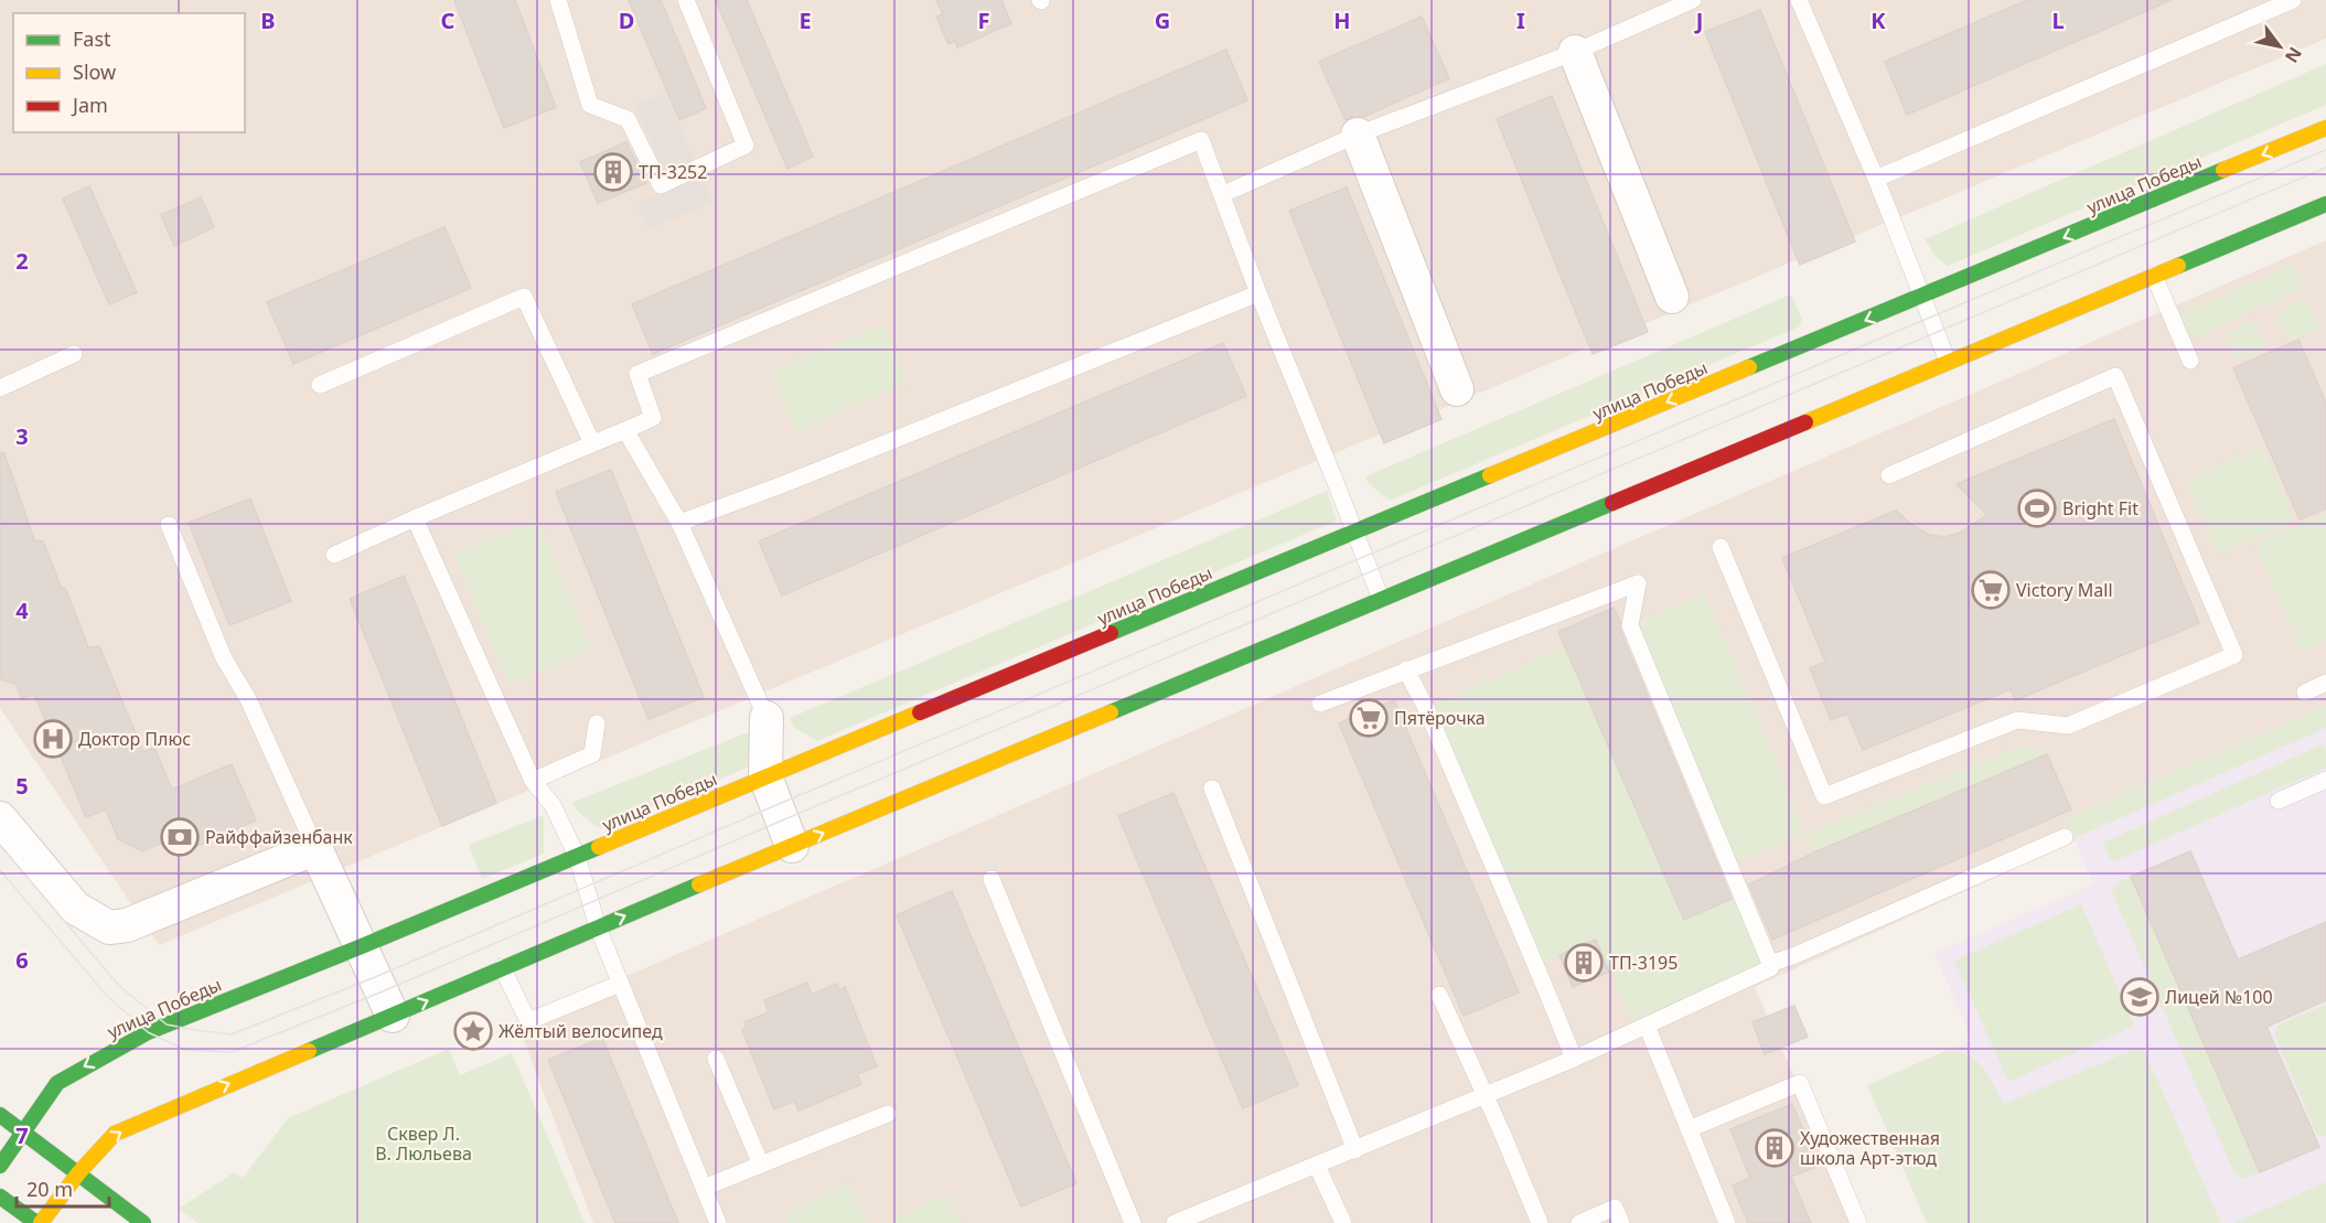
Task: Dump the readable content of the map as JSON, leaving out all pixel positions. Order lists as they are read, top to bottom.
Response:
{
  "streets": {
    "main road": ["улица Победы"]
  },
  "parks": ["Сквер Л. В. Люльева"],
  "places": {
    "building": ["ТП-3252", "ТП-3195", "Художественная школа Арт-этюд"],
    "sports": ["Bright Fit"],
    "supermarket": ["Victory Mall", "Пятёрочка"],
    "hospital": ["Доктор Плюс"],
    "bank": ["Райффайзенбанк"],
    "school or university": ["Лицей №100"],
    "place": ["Жёлтый велосипед"]
  },
  "legend": ["Fast", "Slow", "Jam"],
  "scale_bar": "20 m",
  "north": "bottom right",
  "grid": {
    "columns": [
      "B",
      "C",
      "D",
      "E",
      "F",
      "G",
      "H",
      "I",
      "J",
      "K",
      "L"
    ],
    "rows": [
      "2",
      "3",
      "4",
      "5",
      "6",
      "7"
    ]
  }
}
